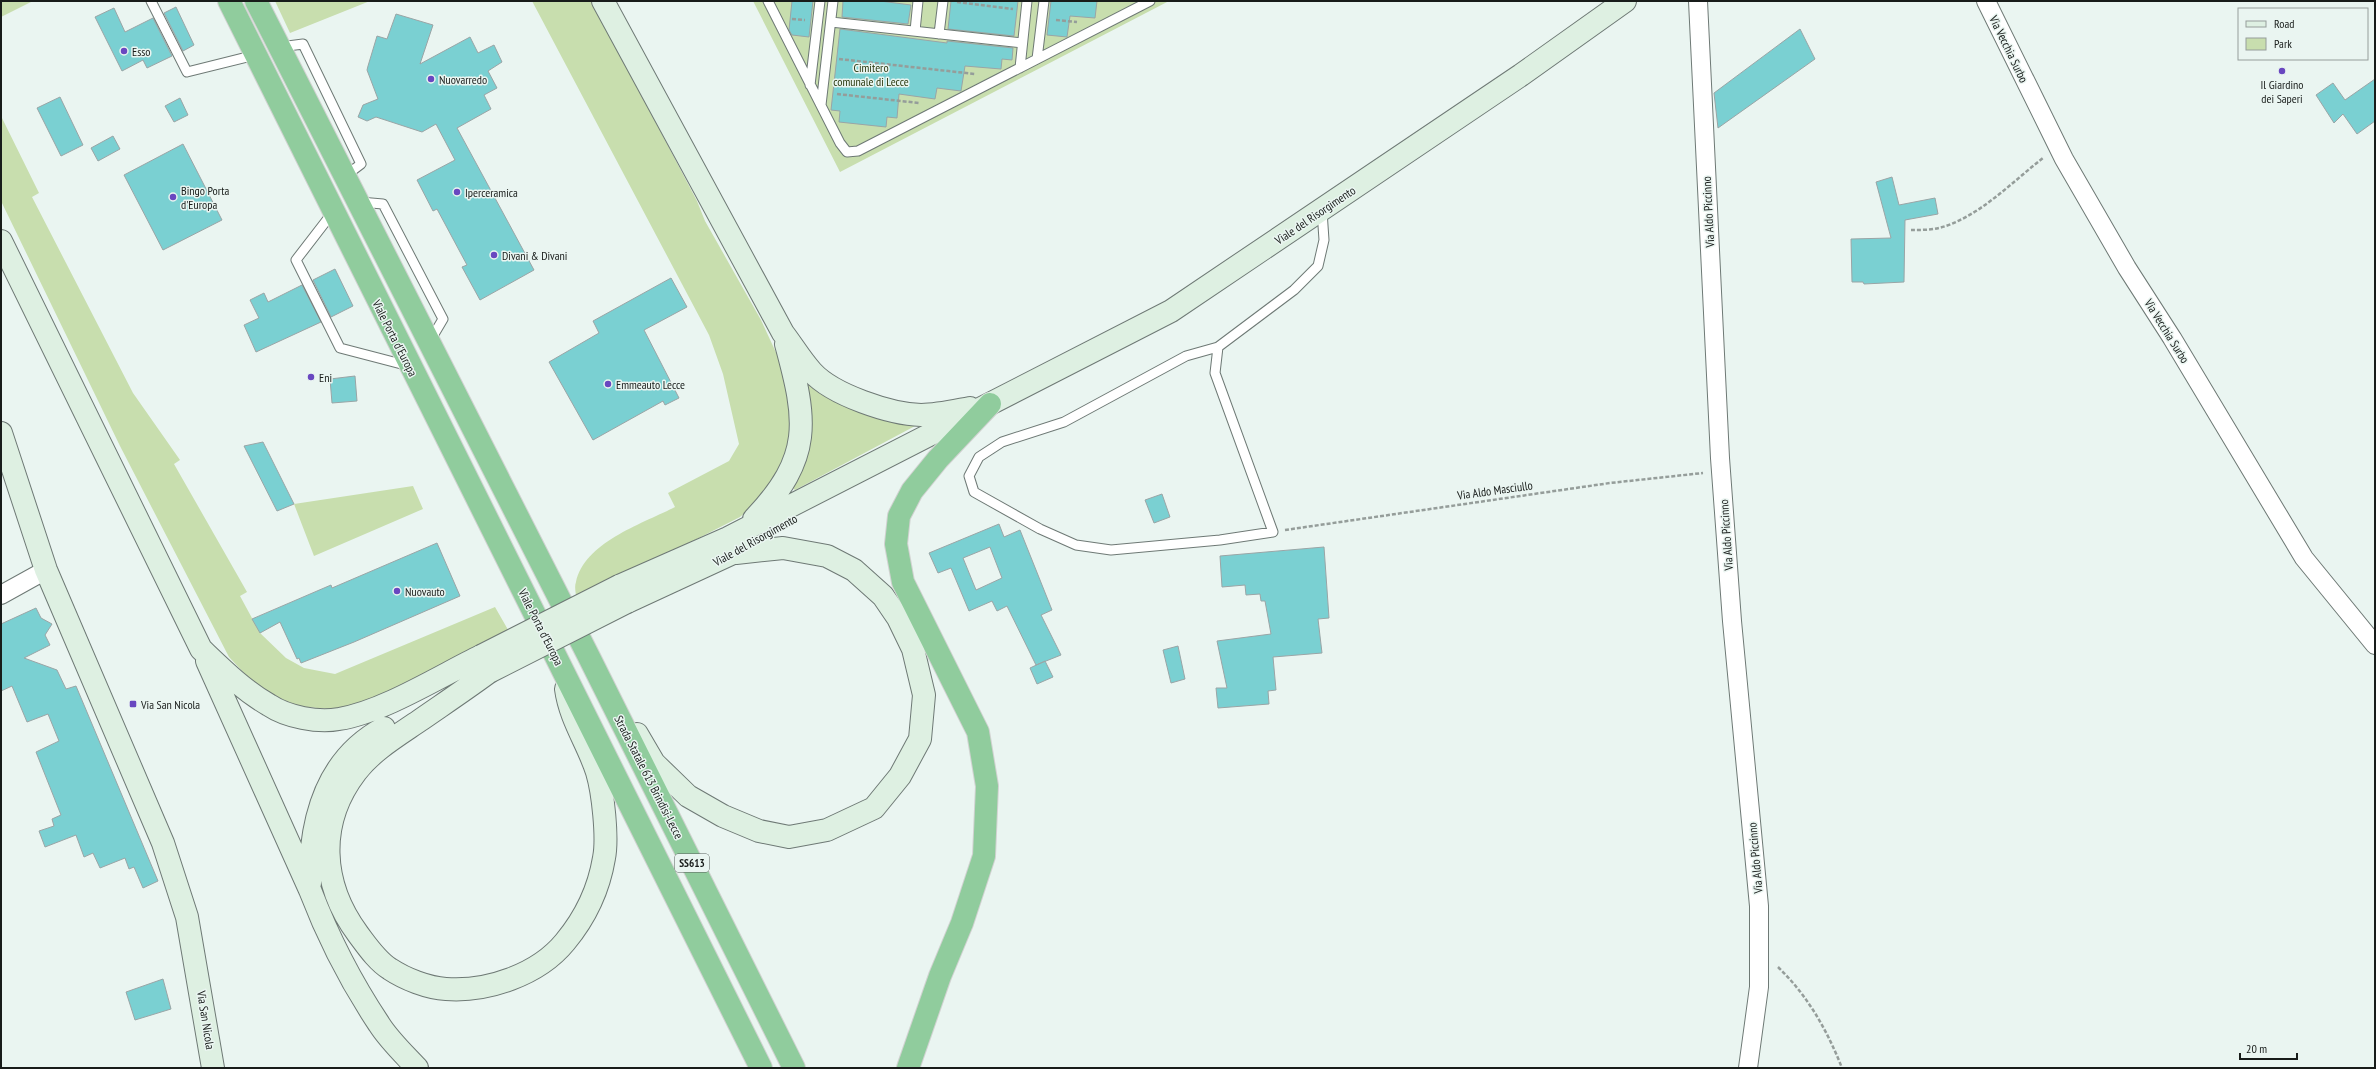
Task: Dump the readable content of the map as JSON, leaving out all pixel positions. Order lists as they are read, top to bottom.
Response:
{
  "streets": {
    "highway": ["Viale Porta d'Europa", "Strada Statale 613 Brindisi-Lecce", "SS613"],
    "main road": ["Viale del Risorgimento", "Via San Nicola"],
    "street": ["Via Vecchia Surbo", "Via Aldo Piccinno"],
    "path": ["Via Aldo Masciullo"]
  },
  "crossings": [
    ["Via Aldo Piccinno", "Via Aldo Masciullo"],
    ["Viale Porta d'Europa", "SS613"]
  ],
  "parks": ["Cimitero comunale di Lecce"],
  "places": {
    "other": [
      "Esso",
      "Il Giardino dei Saperi",
      "Nuovarredo",
      "Iperceramica",
      "Bingo Porta d'Europa",
      "Divani & Divani",
      "Eni",
      "Emmeauto Lecce",
      "Nuovauto"
    ],
    "transit": ["Via San Nicola"]
  },
  "legend": ["Road", "Park"],
  "scale_bar": "20 m"
}
